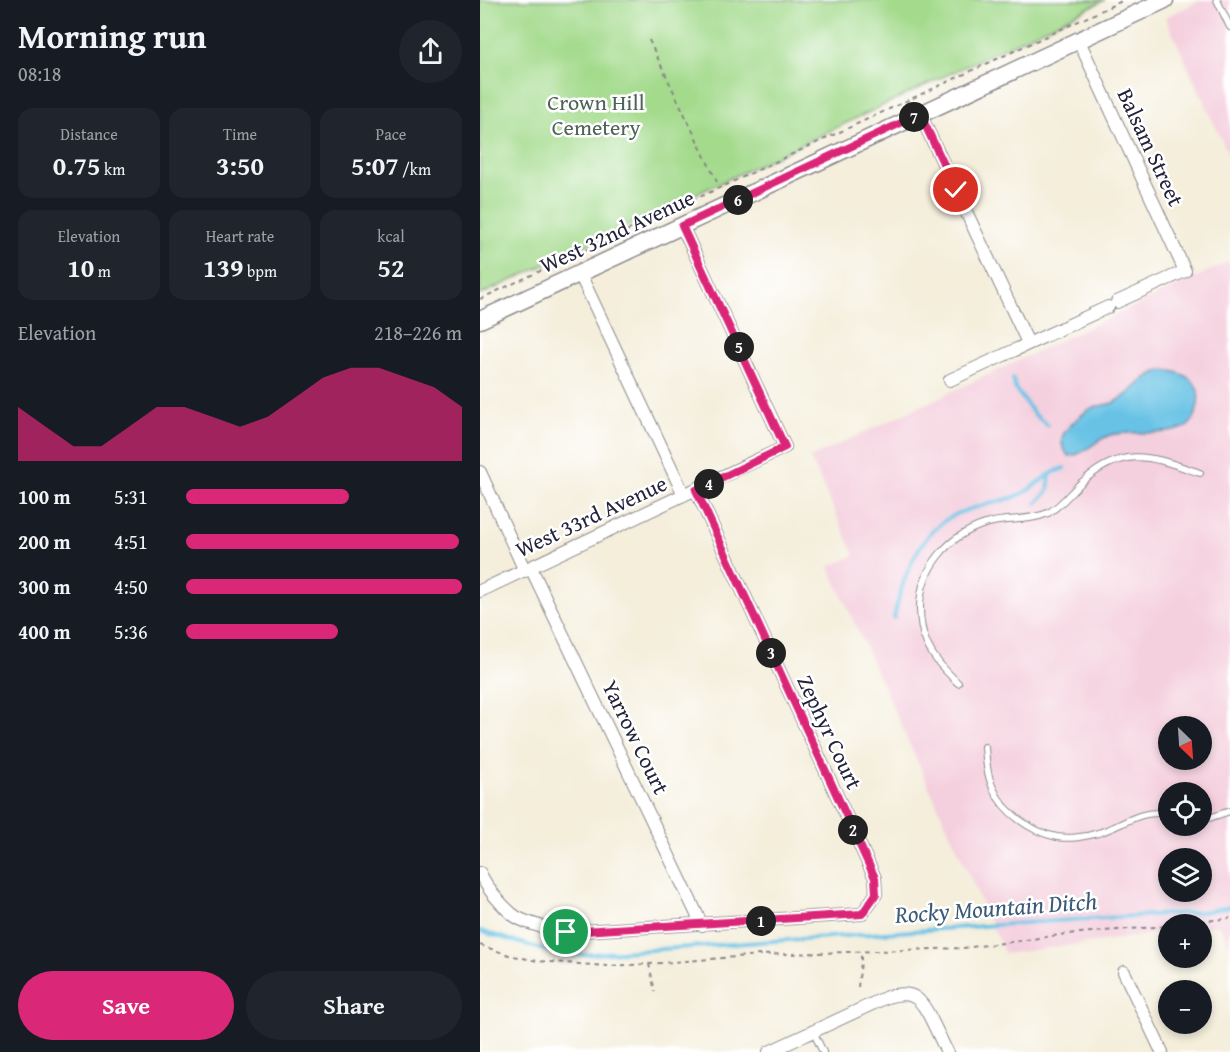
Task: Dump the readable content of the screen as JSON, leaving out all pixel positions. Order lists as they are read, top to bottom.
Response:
{
  "streets": {
    "street": [
      "Balsam Street",
      "West 32nd Avenue",
      "West 33rd Avenue",
      "Zephyr Court",
      "Yarrow Court"
    ]
  },
  "crossings": [
    ["Balsam Street", "West 32nd Avenue"],
    ["West 32nd Avenue", "West 33rd Avenue"],
    ["West 32nd Avenue", "Zephyr Court"],
    ["West 33rd Avenue", "Zephyr Court"],
    ["West 33rd Avenue", "Yarrow Court"],
    ["Zephyr Court", "Yarrow Court"]
  ],
  "water": ["Rocky Mountain Ditch"],
  "parks": ["Crown Hill Cemetery"],
  "north": "bottom right",
  "page": {
    "heading": ["Morning run", "08:18"],
    "stats": [
      ["Distance", "0.75 km"],
      ["Time", "3:50"],
      ["Pace", "5:07 /km"],
      ["Elevation", "10 m"],
      ["Heart rate", "139 bpm"],
      ["kcal", "52"]
    ],
    "pins": [
      "7",
      "6",
      "5",
      "4",
      "3",
      "2",
      "1"
    ],
    "chart": ["Elevation", "218–226 m"],
    "list": [
      {
        "name": "100 m",
        "note": "5:31"
      },
      {
        "name": "200 m",
        "note": "4:51"
      },
      {
        "name": "300 m",
        "note": "4:50"
      },
      {
        "name": "400 m",
        "note": "5:36"
      }
    ],
    "map_buttons": ["+", "−"],
    "buttons": ["Save", "Share"]
  }
}
